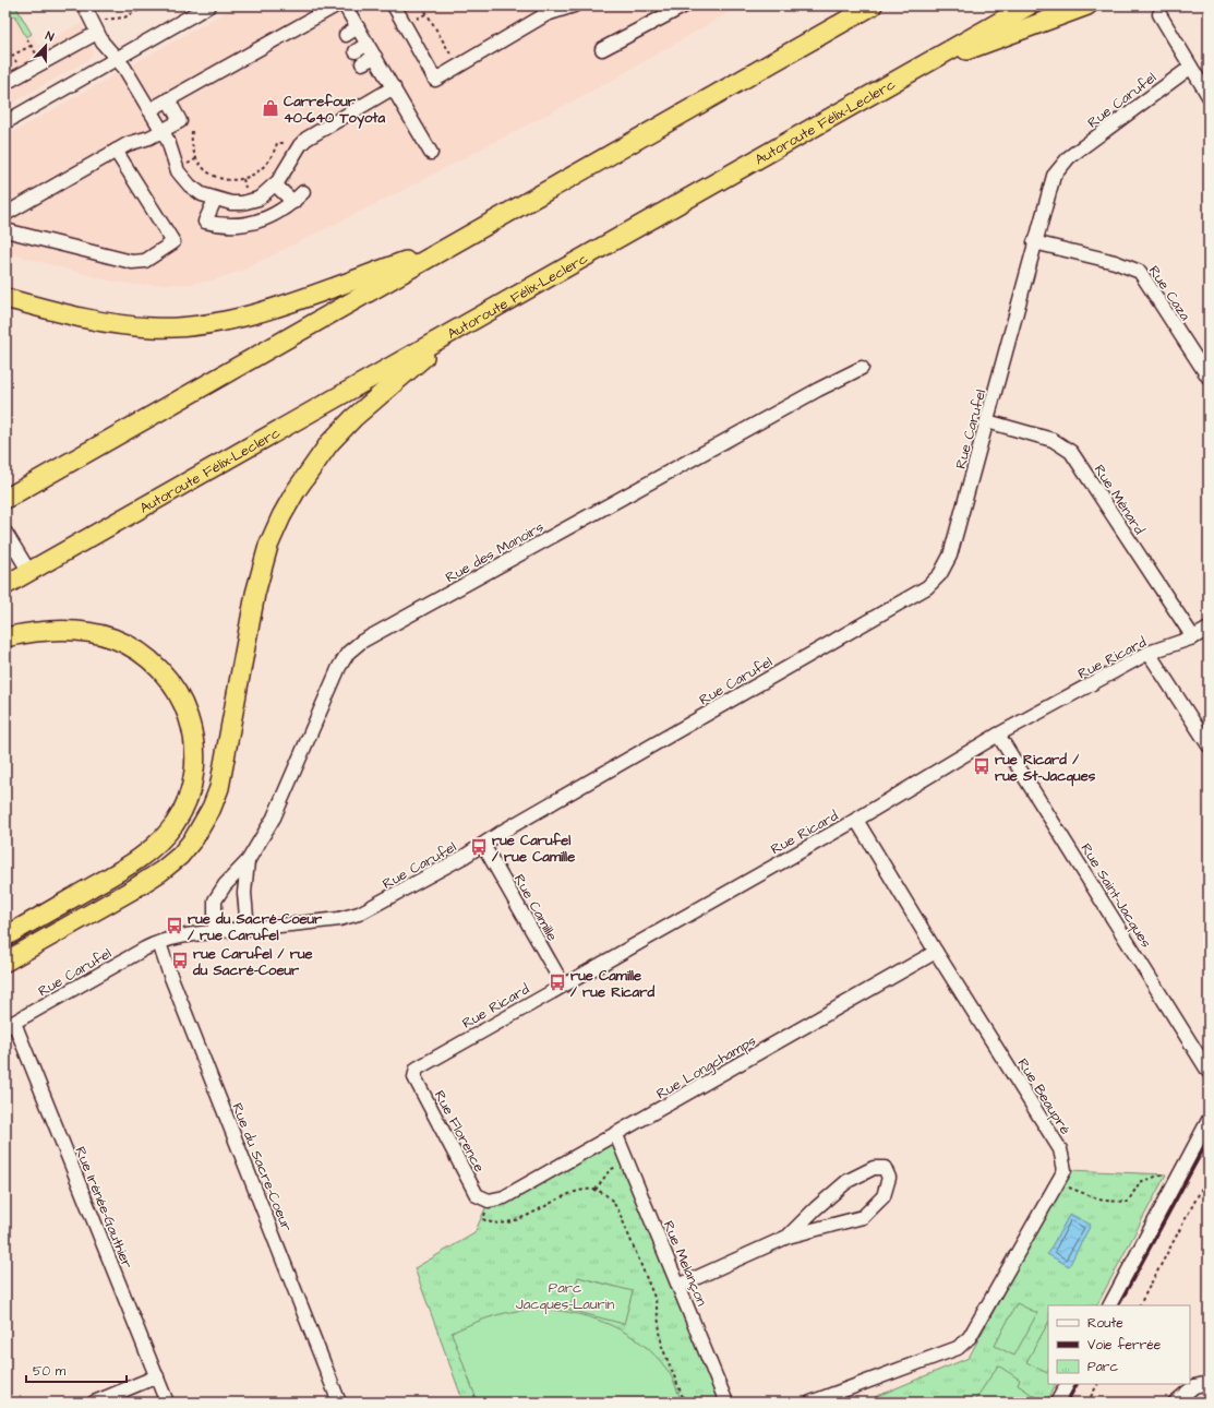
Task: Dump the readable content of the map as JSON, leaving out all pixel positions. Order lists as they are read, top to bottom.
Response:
{
  "streets": {
    "highway": ["Autoroute Félix-Leclerc"],
    "street": [
      "Rue Carufel",
      "Rue Caza",
      "Rue Ménard",
      "Rue des Manoirs",
      "Rue Ricard",
      "Rue Saint-Jacques",
      "Rue Camille",
      "Rue Longchamps",
      "Rue Beaupré",
      "Rue Florence",
      "Rue du Sacre-Coeur",
      "Rue Irénée-Gauthier",
      "Rue Melançon"
    ]
  },
  "crossings": [
    ["Rue Carufel", "Rue Caza"],
    ["Rue Carufel", "Rue Ménard"],
    ["Rue Carufel", "Rue des Manoirs"],
    ["Rue Carufel", "Rue Camille"],
    ["Rue Carufel", "Rue du Sacre-Coeur"],
    ["Rue Carufel", "Rue Irénée-Gauthier"],
    ["Rue Ménard", "Rue Ricard"],
    ["Rue Ricard", "Rue Saint-Jacques"],
    ["Rue Ricard", "Rue Camille"],
    ["Rue Ricard", "Rue Beaupré"],
    ["Rue Ricard", "Rue Florence"],
    ["Rue Longchamps", "Rue Beaupré"],
    ["Rue Longchamps", "Rue Florence"],
    ["Rue Longchamps", "Rue Melançon"]
  ],
  "parks": ["Parc Jacques-Laurin"],
  "places": {
    "shop": ["Carrefour 40-640 Toyota"],
    "bus stop": [
      "rue Ricard / rue St-Jacques",
      "rue Carufel / rue Camille",
      "rue du Sacré-Coeur / rue Carufel",
      "rue Carufel / rue du Sacré-Coeur",
      "rue Camille / rue Ricard"
    ]
  },
  "legend": ["Route", "Voie ferrée", "Parc"],
  "scale_bar": "50 m",
  "north": "top"
}
